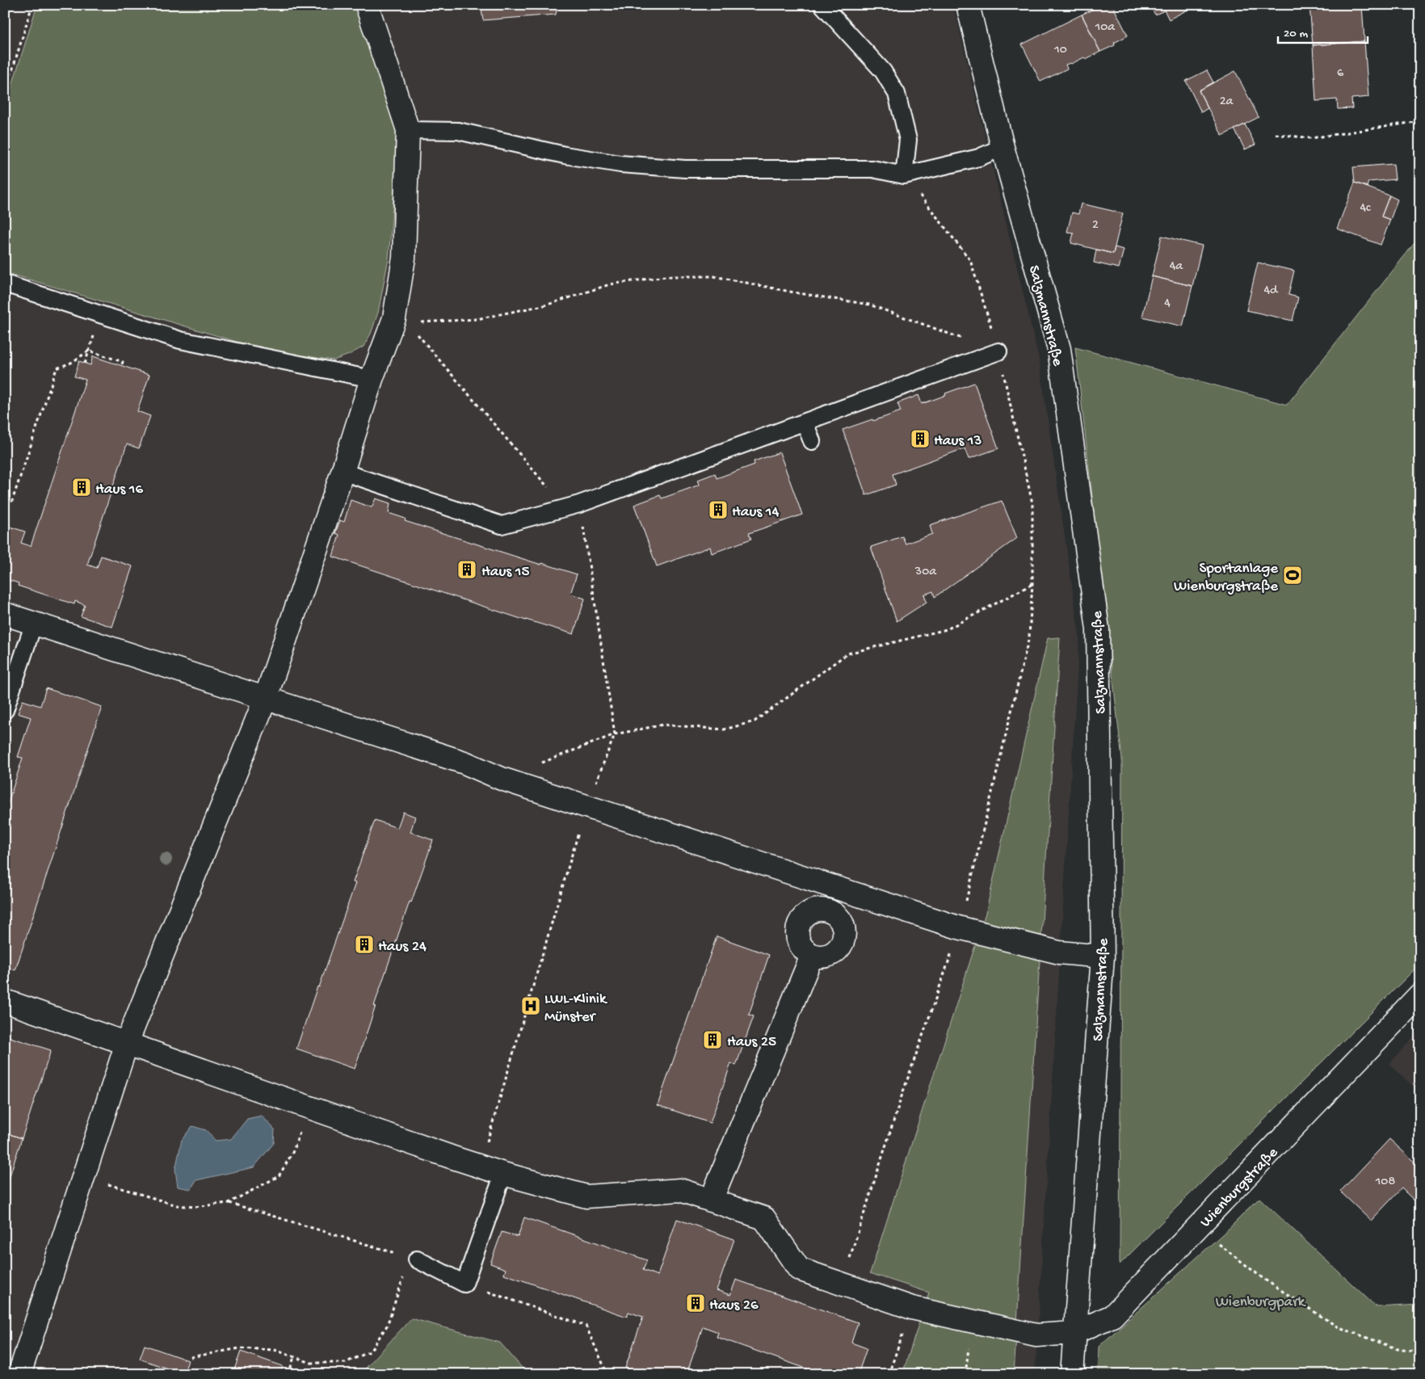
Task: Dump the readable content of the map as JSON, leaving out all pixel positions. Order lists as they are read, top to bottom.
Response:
{
  "streets": {
    "street": ["Salzmannstraße", "Wienburgstraße"]
  },
  "crossings": [
    ["Salzmannstraße", "Wienburgstraße"]
  ],
  "parks": ["Wienburgpark"],
  "places": {
    "building": [
      "Haus 13",
      "Haus 16",
      "Haus 14",
      "Haus 15",
      "Haus 24",
      "Haus 25",
      "Haus 26"
    ],
    "sports": ["Sportanlage Wienburgstraße"],
    "hospital": ["LWL-Klinik Münster"]
  },
  "house_numbers": [
    "10a",
    "10",
    "6",
    "2a",
    "4c",
    "2",
    "4a",
    "4d",
    "4",
    "30a",
    "108"
  ],
  "scale_bar": "20 m"
}
